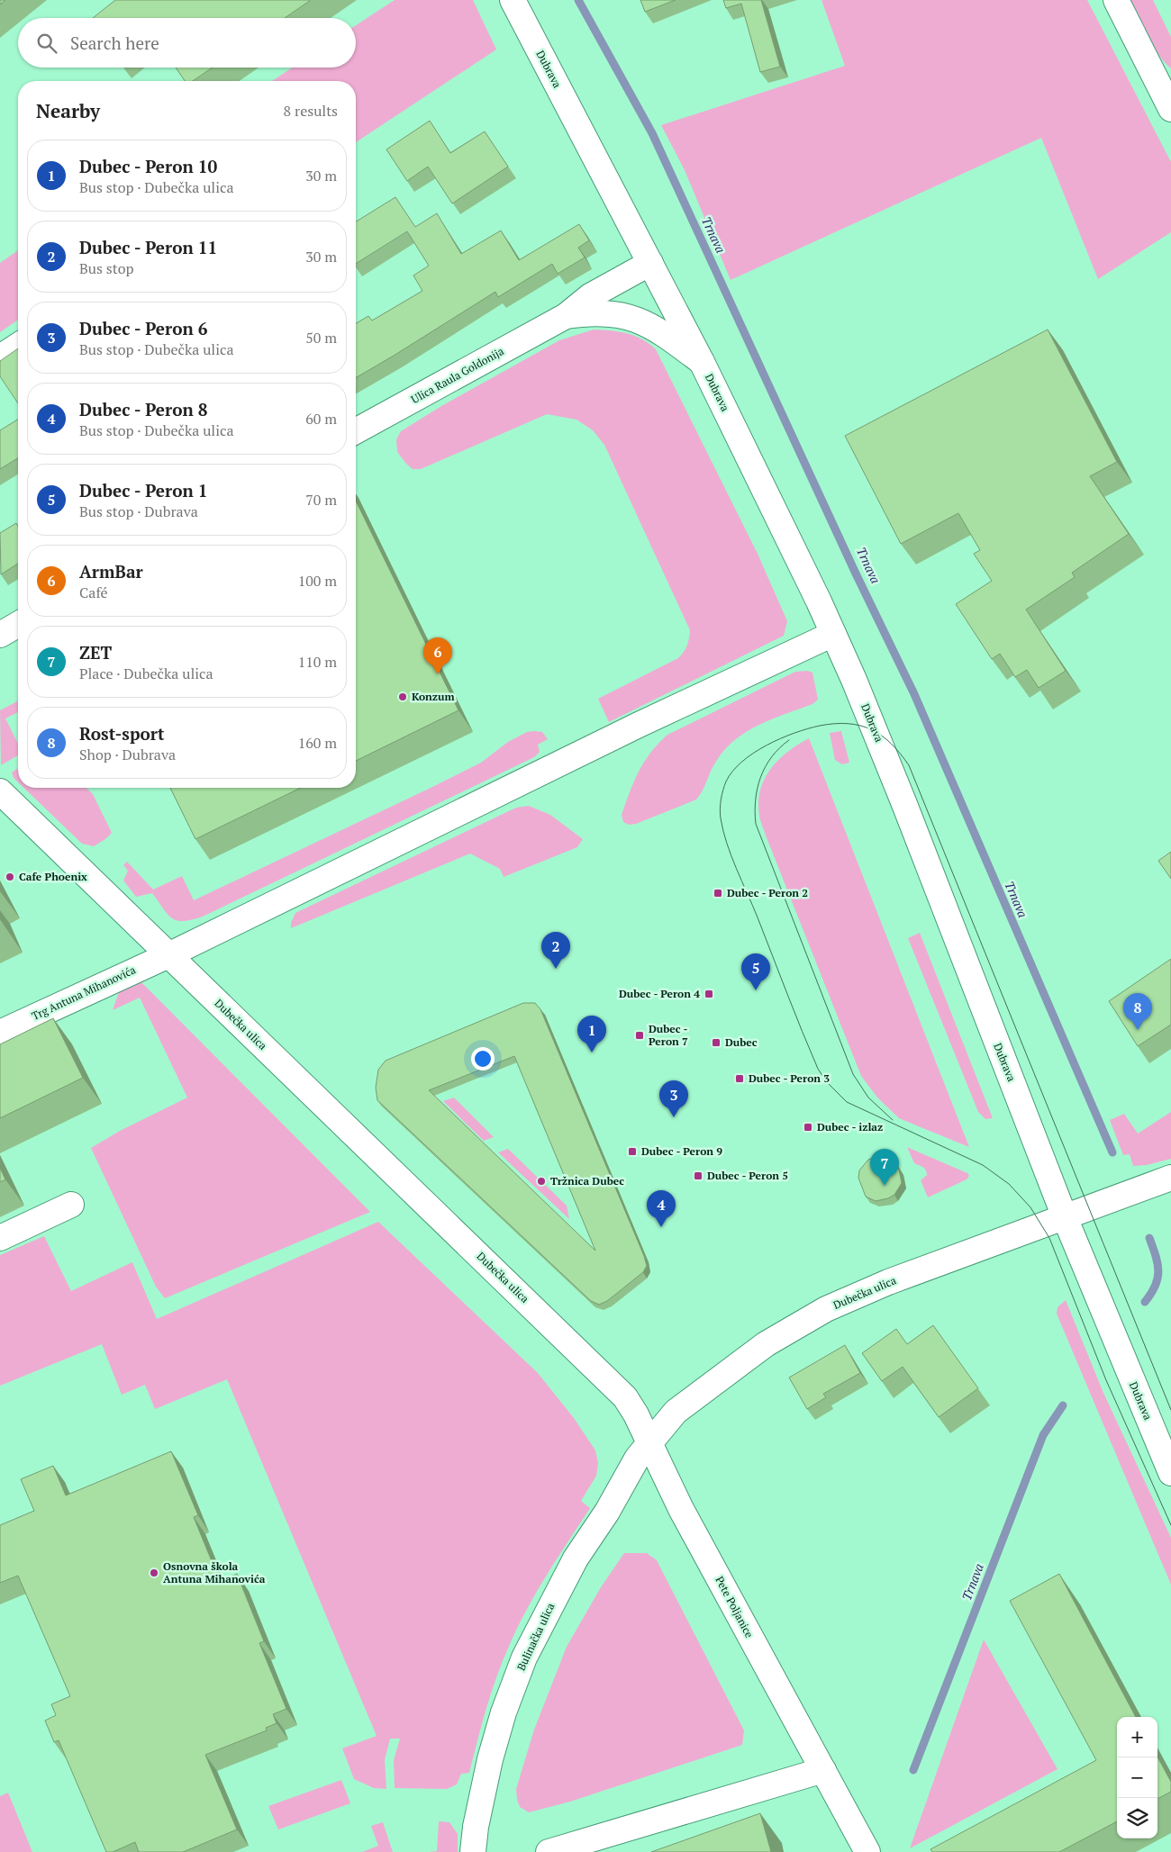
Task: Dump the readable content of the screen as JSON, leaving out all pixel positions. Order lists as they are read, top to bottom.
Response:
{
  "streets": {
    "street": [
      "Dubrava",
      "Ulica Raula Goldonija",
      "Trg Antuna Mihanovića",
      "Dubečka ulica",
      "Pete Poljanice",
      "Bulinačka ulica"
    ]
  },
  "crossings": [
    ["Dubrava", "Ulica Raula Goldonija"],
    ["Dubrava", "Trg Antuna Mihanovića"],
    ["Dubrava", "Dubečka ulica"],
    ["Trg Antuna Mihanovića", "Dubečka ulica"],
    ["Dubečka ulica", "Pete Poljanice"],
    ["Dubečka ulica", "Bulinačka ulica"],
    ["Pete Poljanice", "Bulinačka ulica"]
  ],
  "water": ["Trnava"],
  "places": {
    "other": [
      "Konzum",
      "Cafe Phoenix",
      "Tržnica Dubec",
      "Osnovna škola Antuna Mihanovića"
    ],
    "transit": [
      "Dubec - Peron 2",
      "Dubec - Peron 4",
      "Dubec - Peron 7",
      "Dubec",
      "Dubec - Peron 3",
      "Dubec - izlaz",
      "Dubec - Peron 9",
      "Dubec - Peron 5"
    ]
  },
  "page": {
    "search": "Search here",
    "heading": ["Nearby", "8 results"],
    "list": [
      {
        "mark": "1",
        "name": "Dubec - Peron 10",
        "note": "Bus stop · Dubečka ulica",
        "value": "30 m"
      },
      {
        "mark": "2",
        "name": "Dubec - Peron 11",
        "note": "Bus stop",
        "value": "30 m"
      },
      {
        "mark": "3",
        "name": "Dubec - Peron 6",
        "note": "Bus stop · Dubečka ulica",
        "value": "50 m"
      },
      {
        "mark": "4",
        "name": "Dubec - Peron 8",
        "note": "Bus stop · Dubečka ulica",
        "value": "60 m"
      },
      {
        "mark": "5",
        "name": "Dubec - Peron 1",
        "note": "Bus stop · Dubrava",
        "value": "70 m"
      },
      {
        "mark": "6",
        "name": "ArmBar",
        "note": "Café",
        "value": "100 m"
      },
      {
        "mark": "7",
        "name": "ZET",
        "note": "Place · Dubečka ulica",
        "value": "110 m"
      },
      {
        "mark": "8",
        "name": "Rost-sport",
        "note": "Shop · Dubrava",
        "value": "160 m"
      }
    ],
    "pins": [
      "6",
      "2",
      "5",
      "8",
      "1",
      "3",
      "7",
      "4"
    ],
    "map_buttons": ["+", "−"]
  }
}
